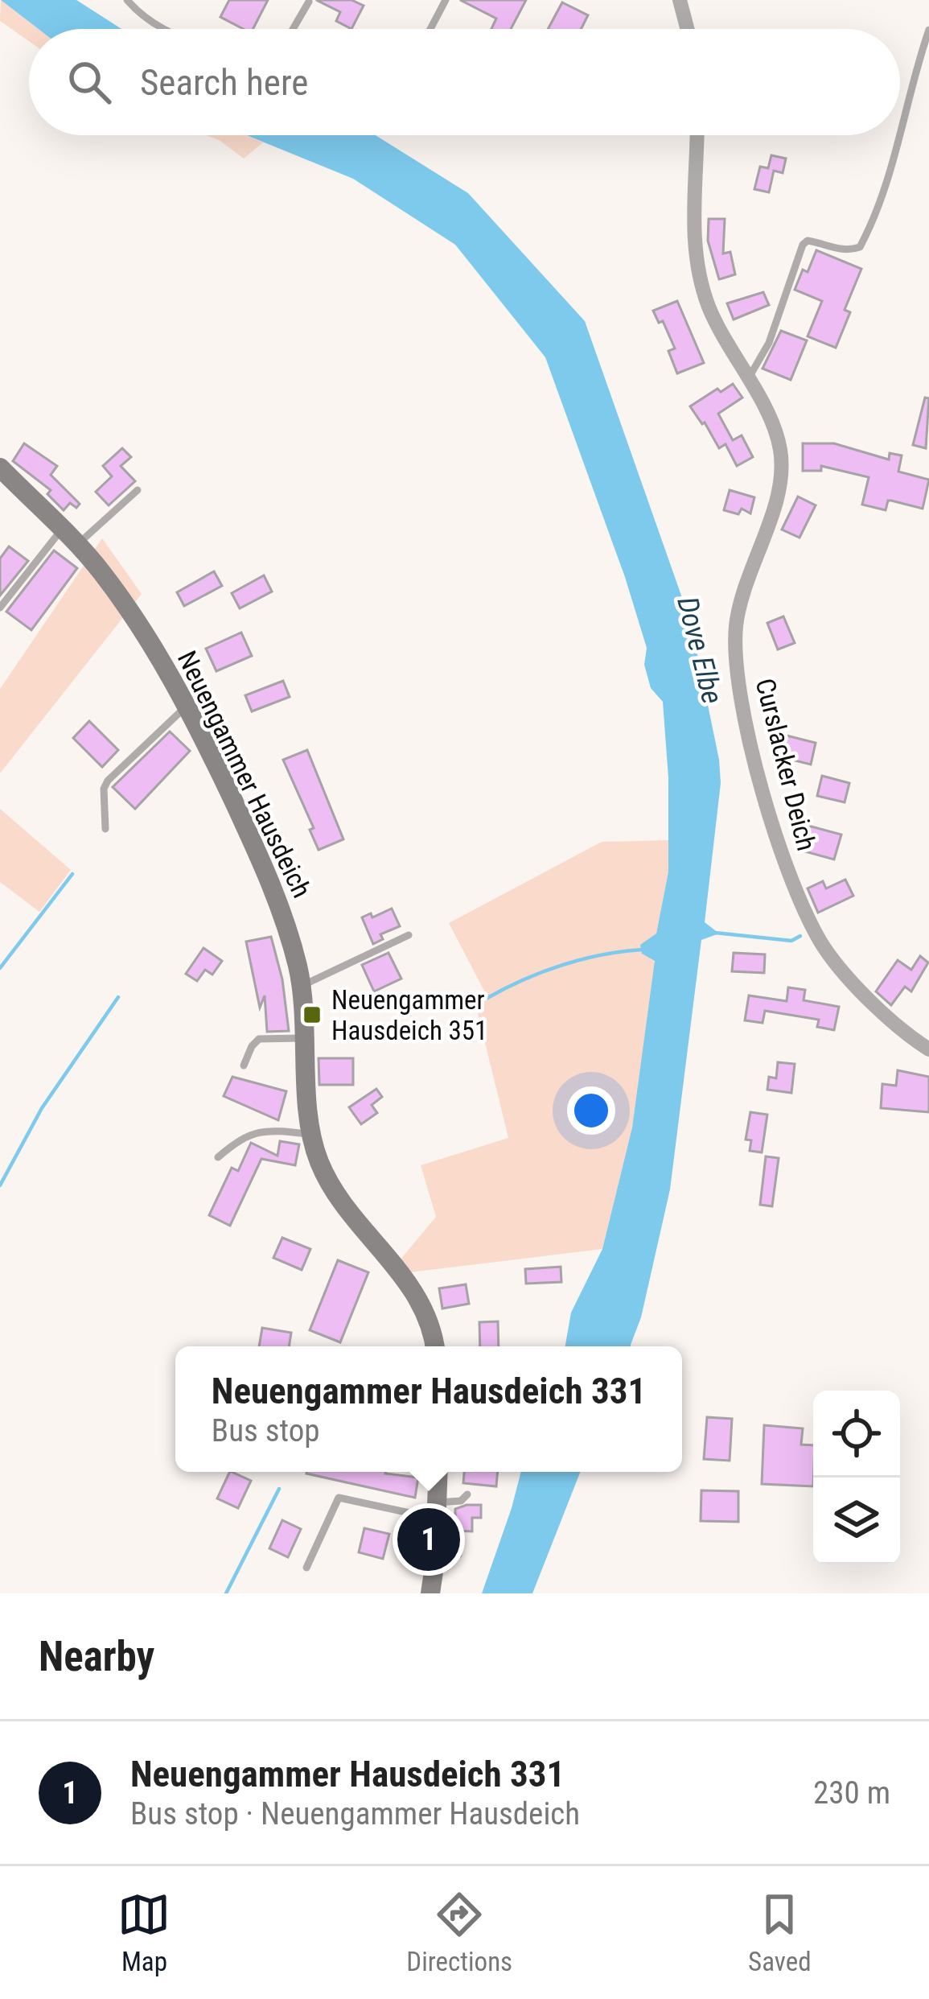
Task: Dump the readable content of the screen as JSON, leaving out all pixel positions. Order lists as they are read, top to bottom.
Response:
{
  "streets": {
    "street": ["Curslacker Deich", "Neuengammer Hausdeich"]
  },
  "water": ["Dove Elbe"],
  "places": {
    "transit": ["Neuengammer Hausdeich 351"]
  },
  "page": {
    "search": "Search here",
    "popup": ["Neuengammer Hausdeich 331", "Bus stop"],
    "pins": "1",
    "heading": "Nearby",
    "list": [
      {
        "mark": "1",
        "name": "Neuengammer Hausdeich 331",
        "note": "Bus stop · Neuengammer Hausdeich",
        "value": "230 m"
      }
    ],
    "nav": ["Map", "Directions", "Saved"]
  }
}
